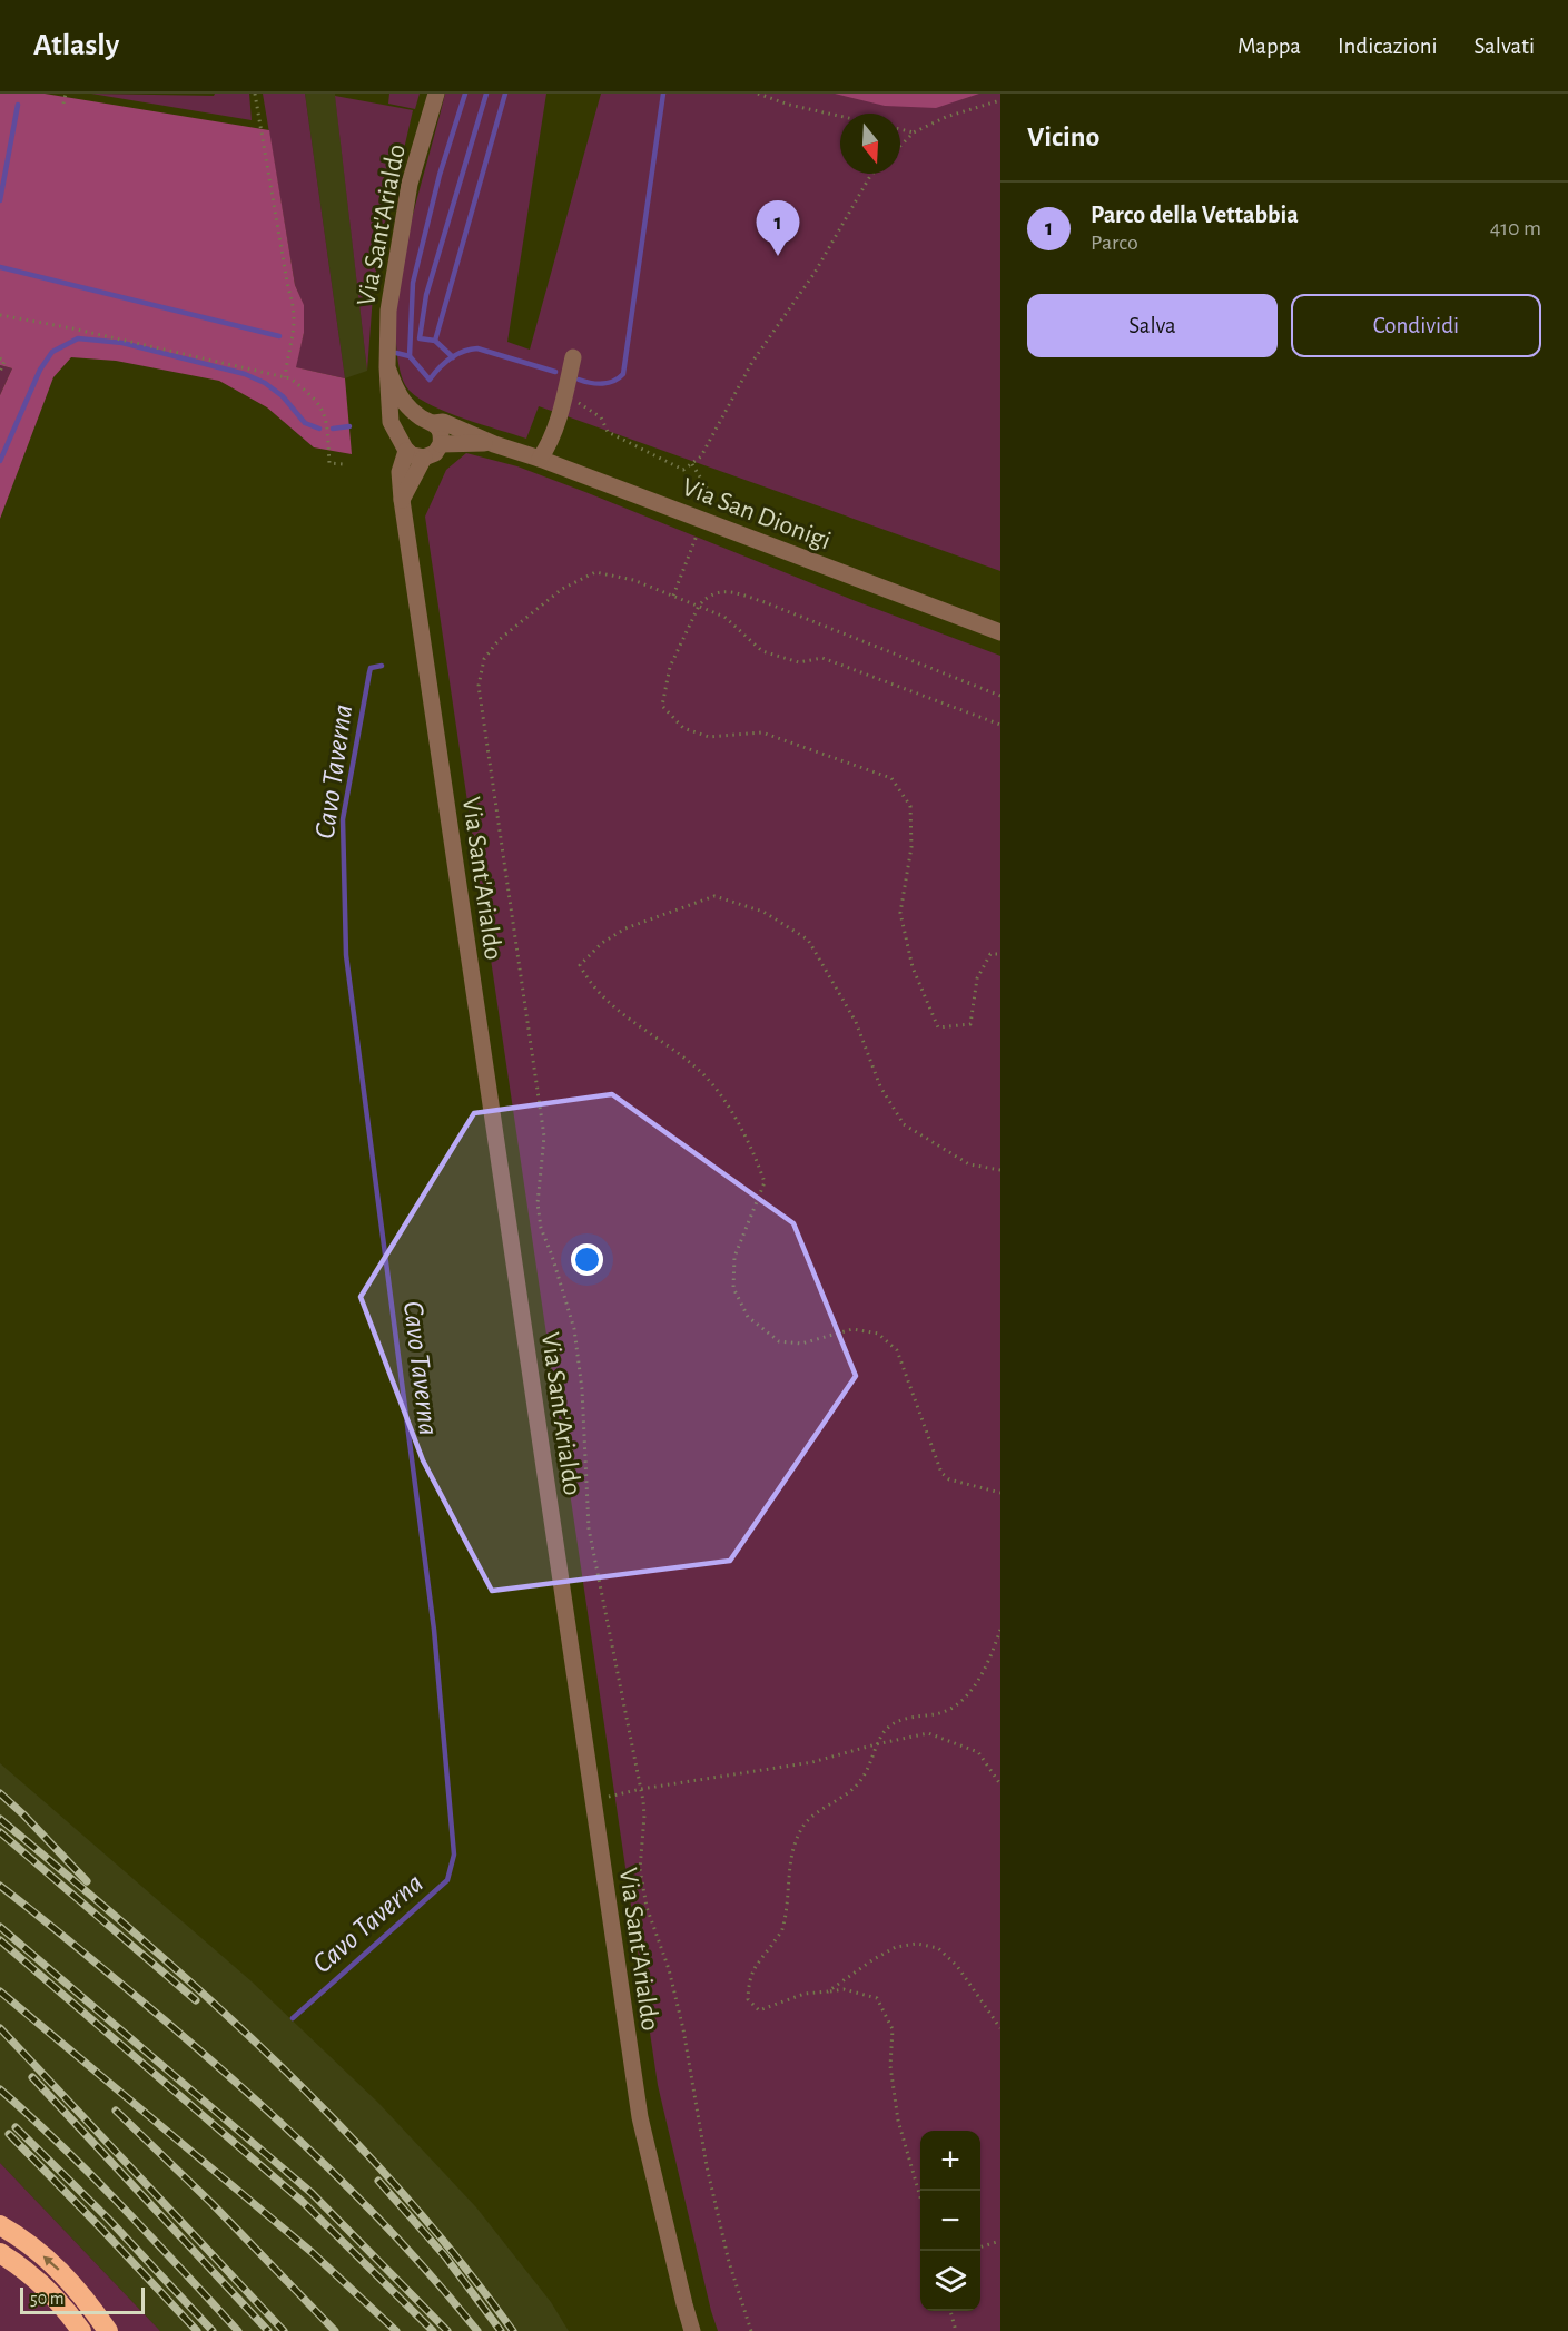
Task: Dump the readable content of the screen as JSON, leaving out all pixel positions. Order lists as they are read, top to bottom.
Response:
{
  "streets": {
    "street": ["Via Sant'Arialdo", "Via San Dionigi"]
  },
  "crossings": [
    ["Via Sant'Arialdo", "Via San Dionigi"]
  ],
  "water": ["Cavo Taverna"],
  "scale_bar": "50 m",
  "north": "bottom",
  "page": {
    "header": "Atlasly",
    "nav": ["Mappa", "Indicazioni", "Salvati"],
    "heading": "Vicino",
    "list": [
      {
        "mark": "1",
        "name": "Parco della Vettabbia",
        "note": "Parco",
        "value": "410 m"
      }
    ],
    "pins": "1",
    "buttons": ["Salva", "Condividi"],
    "map_buttons": ["+", "−"],
    "scale": "50 m"
  }
}
